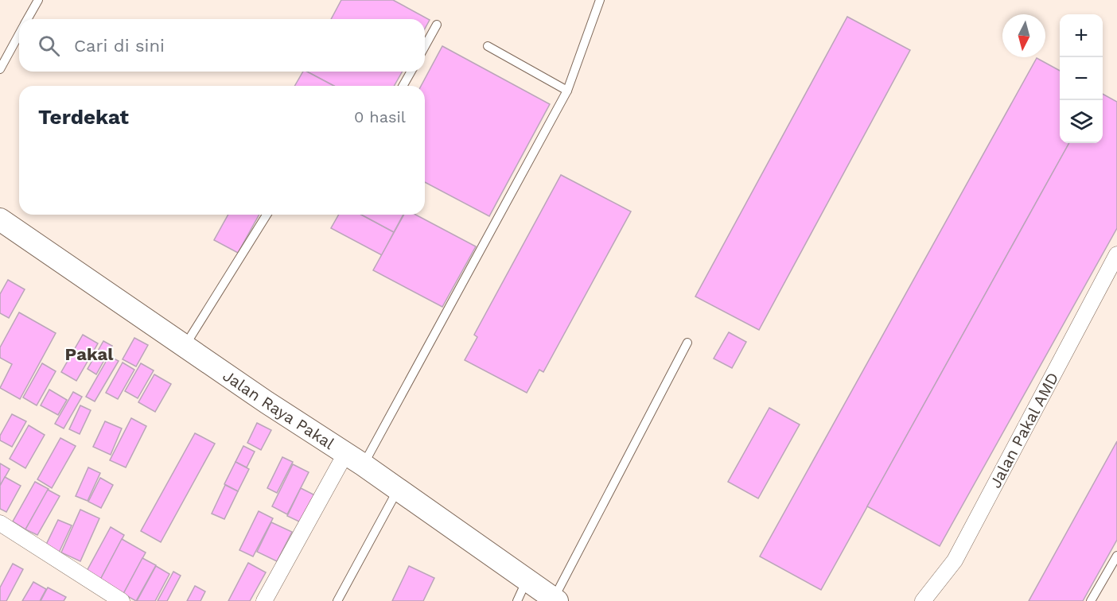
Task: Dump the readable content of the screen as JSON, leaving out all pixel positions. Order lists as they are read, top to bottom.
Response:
{
  "streets": {
    "main road": ["Jalan Raya Pakal"],
    "street": ["Jalan Pakal AMD"]
  },
  "districts": ["Pakal"],
  "north": "bottom",
  "page": {
    "map_buttons": ["+", "−"],
    "search": "Cari di sini",
    "heading": ["Terdekat", "0 hasil"]
  }
}
